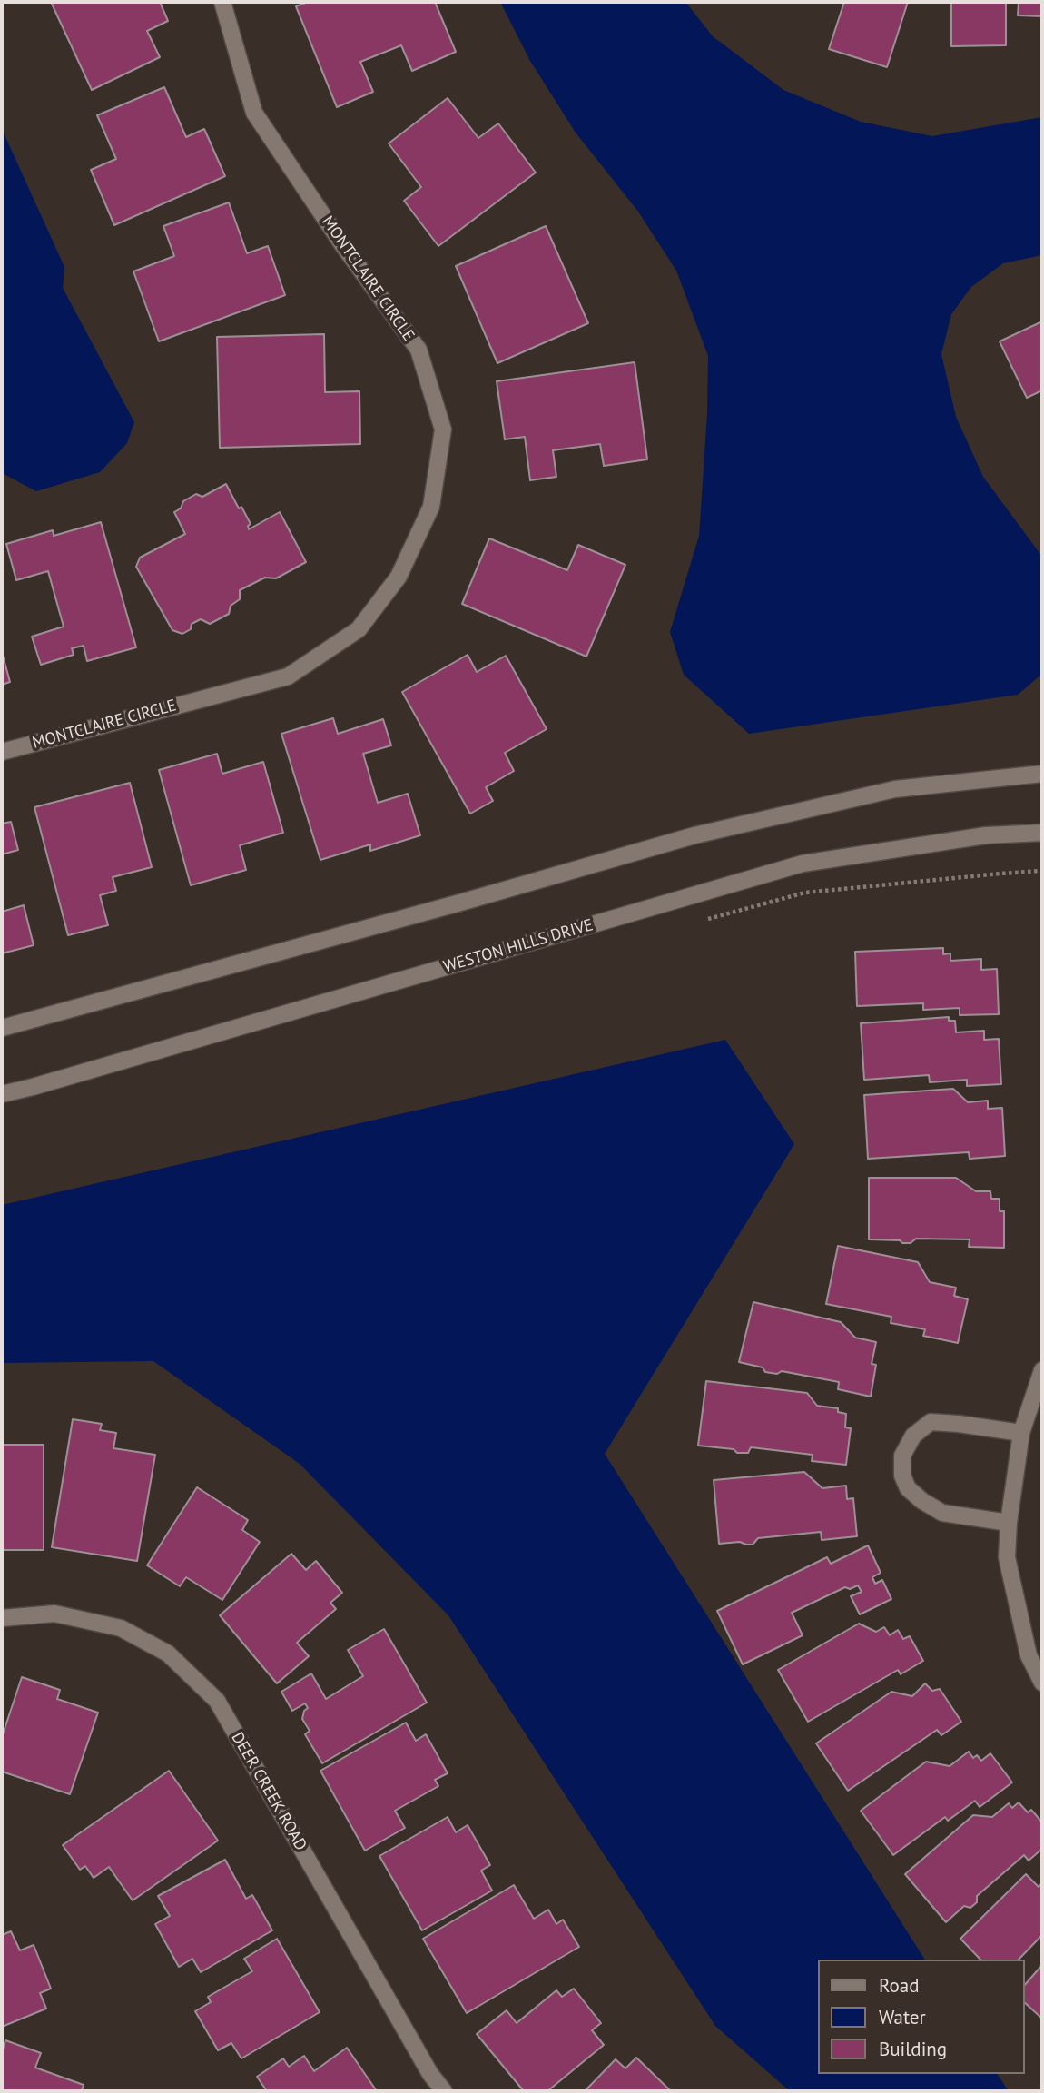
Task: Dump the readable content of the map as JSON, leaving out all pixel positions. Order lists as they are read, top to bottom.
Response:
{
  "streets": {
    "street": ["MONTCLAIRE CIRCLE", "WESTON HILLS DRIVE", "DEER CREEK ROAD"]
  },
  "legend": ["Road", "Water", "Building"]
}
